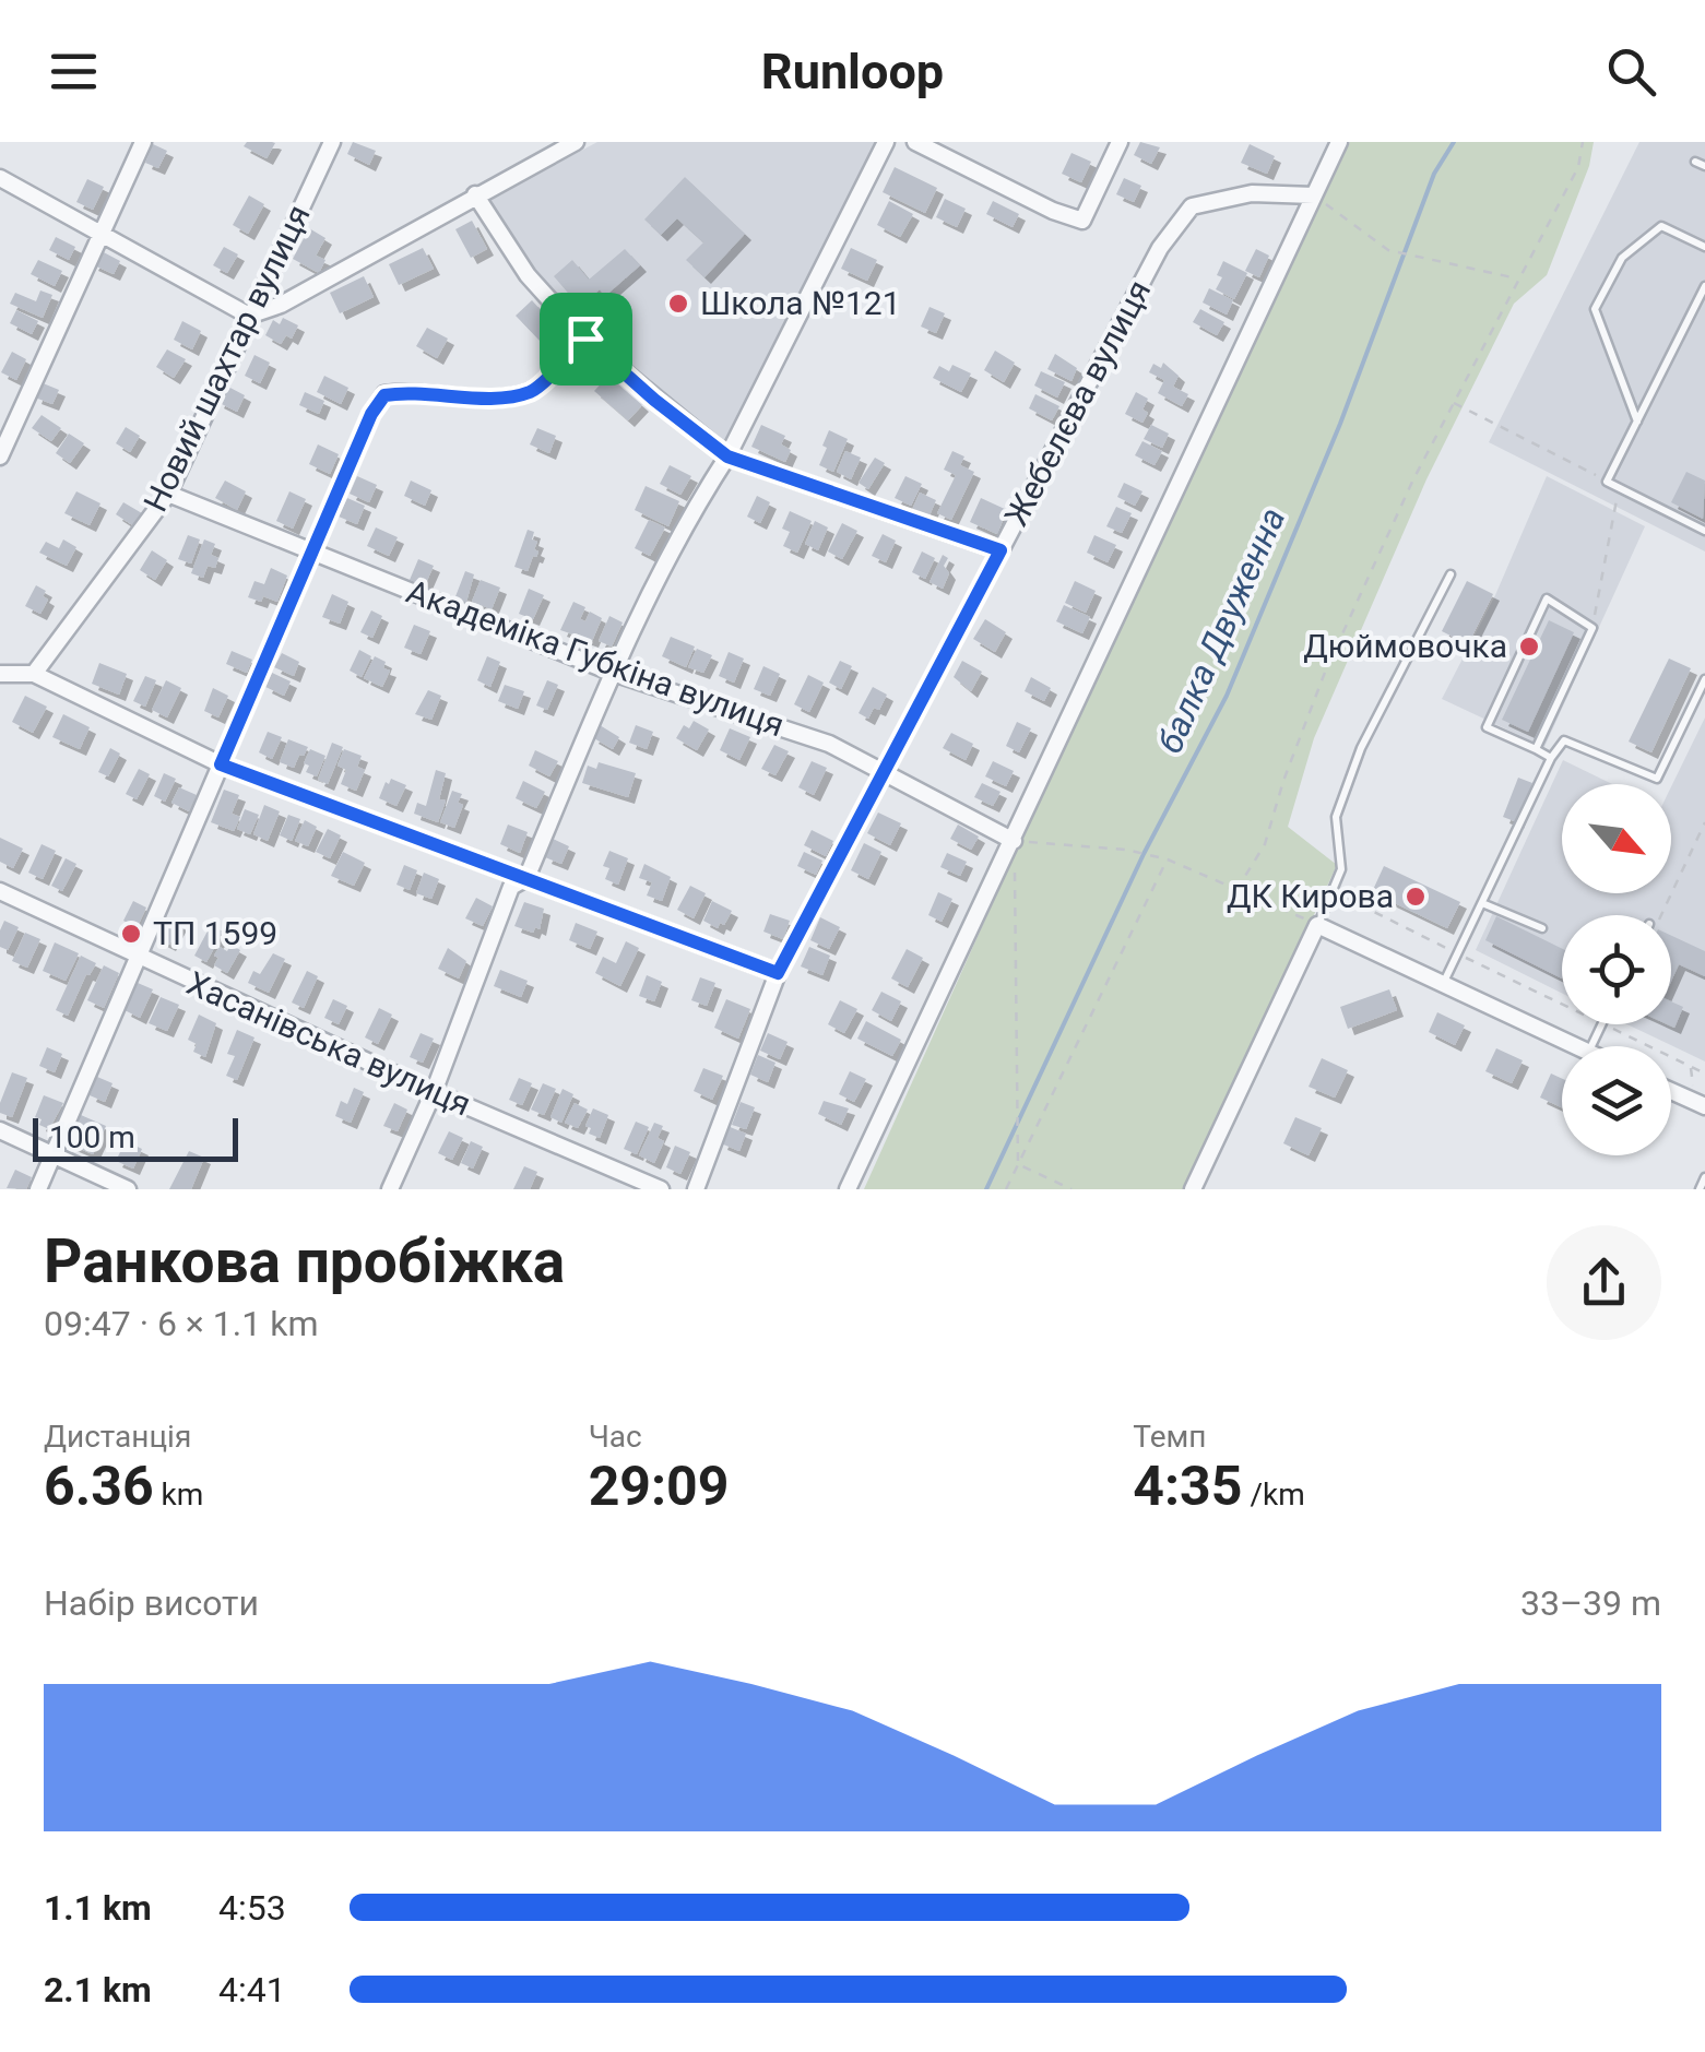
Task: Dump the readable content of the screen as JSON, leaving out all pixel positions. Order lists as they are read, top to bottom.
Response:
{
  "streets": {
    "street": [
      "Новий шахтар вулиця",
      "Жебелєва вулиця",
      "Академіка Губкіна вулиця",
      "Хасанівська вулиця"
    ]
  },
  "crossings": [
    ["Новий шахтар вулиця", "Академіка Губкіна вулиця"],
    ["Жебелєва вулиця", "Академіка Губкіна вулиця"]
  ],
  "water": ["балка Двуженна"],
  "places": [
    "Школа №121",
    "Дюймовочка",
    "ДК Кирова",
    "ТП 1599"
  ],
  "scale_bar": "100 m",
  "north": "bottom right",
  "page": {
    "header": "Runloop",
    "scale": "100 m",
    "heading": ["Ранкова пробіжка", "09:47 · 6 × 1.1 km"],
    "stats": [
      ["Дистанція", "6.36 km"],
      ["Час", "29:09"],
      ["Темп", "4:35 /km"]
    ],
    "chart": ["Набір висоти", "33–39 m"],
    "list": [
      {
        "name": "1.1 km",
        "note": "4:53"
      },
      {
        "name": "2.1 km",
        "note": "4:41"
      }
    ]
  }
}
